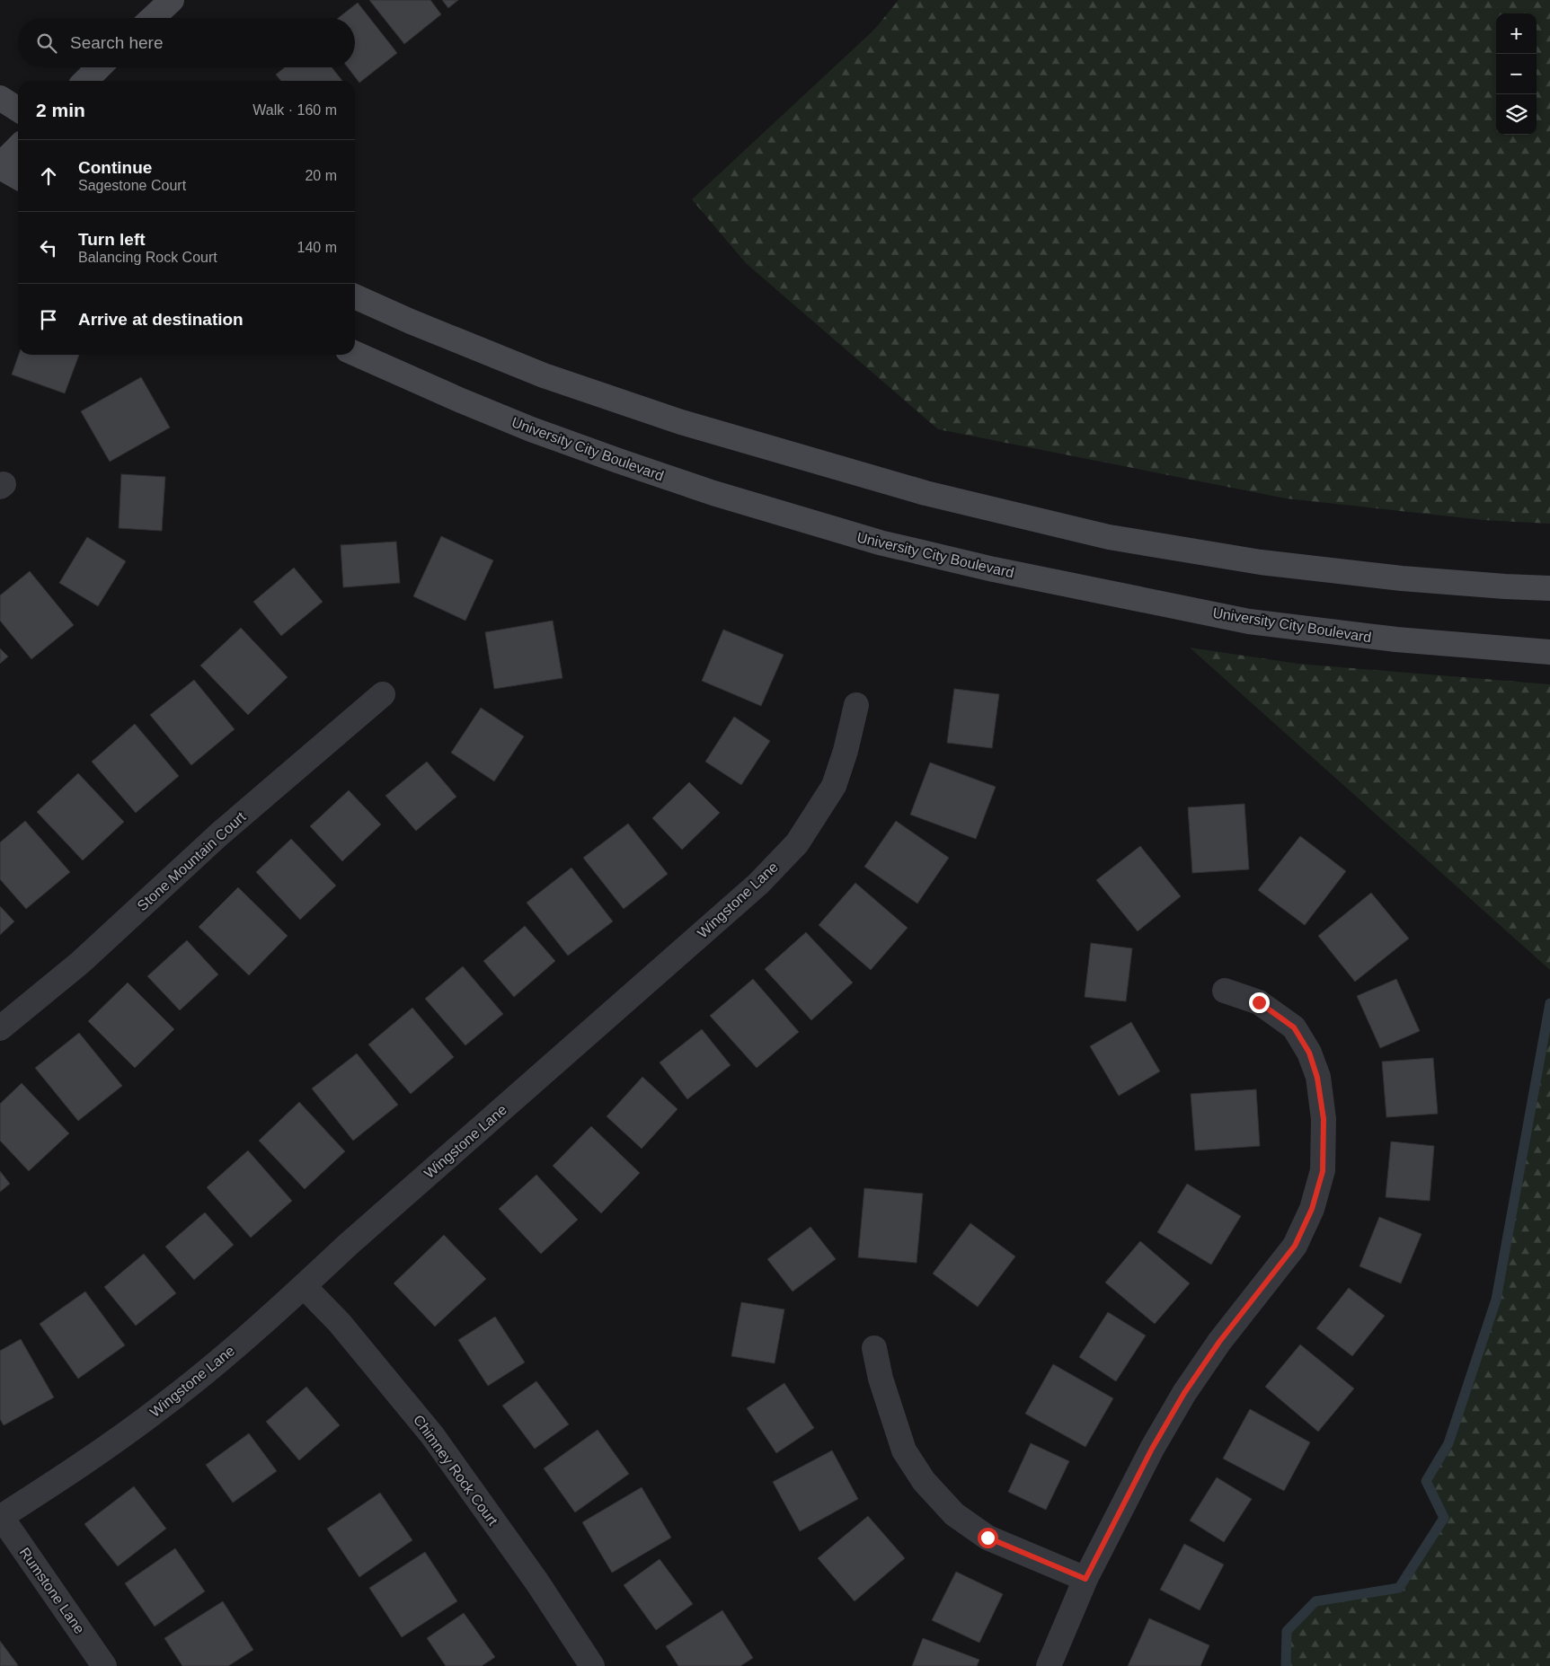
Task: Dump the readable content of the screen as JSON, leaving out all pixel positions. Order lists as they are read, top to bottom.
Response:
{
  "streets": {
    "main road": ["University City Boulevard"],
    "street": [
      "Stone Mountain Court",
      "Wingstone Lane",
      "Chimney Rock Court",
      "Rumstone Lane"
    ]
  },
  "crossings": [
    ["Wingstone Lane", "Chimney Rock Court"],
    ["Wingstone Lane", "Rumstone Lane"]
  ],
  "page": {
    "map_buttons": ["+", "−"],
    "search": "Search here",
    "heading": ["2 min", "Walk · 160 m"],
    "list": [
      ["Continue", "Sagestone Court", "20 m"],
      ["Turn left", "Balancing Rock Court", "140 m"],
      "Arrive at destination"
    ]
  }
}
